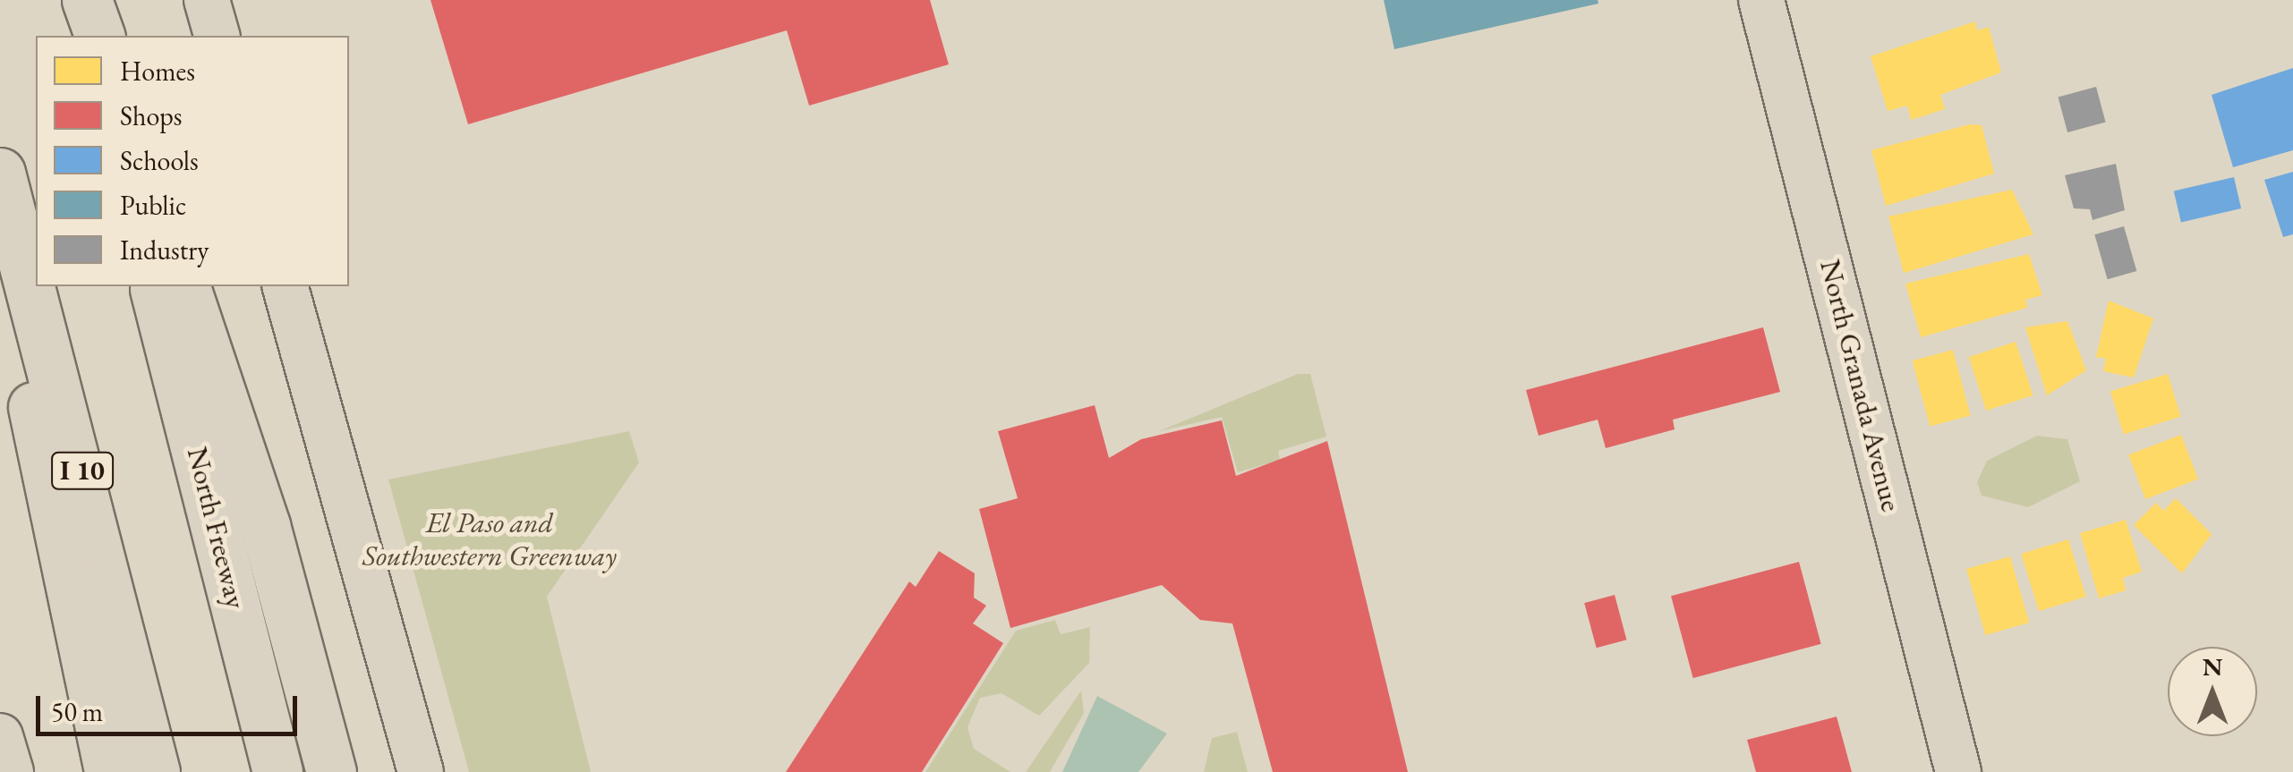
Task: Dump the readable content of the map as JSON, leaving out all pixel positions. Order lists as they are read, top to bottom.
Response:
{
  "streets": {
    "highway": ["I 10", "North Freeway"],
    "main road": ["North Granada Avenue"]
  },
  "parks": ["El Paso and Southwestern Greenway"],
  "legend": [
    "Homes",
    "Shops",
    "Schools",
    "Public",
    "Industry"
  ],
  "scale_bar": "50 m",
  "north": "top"
}
